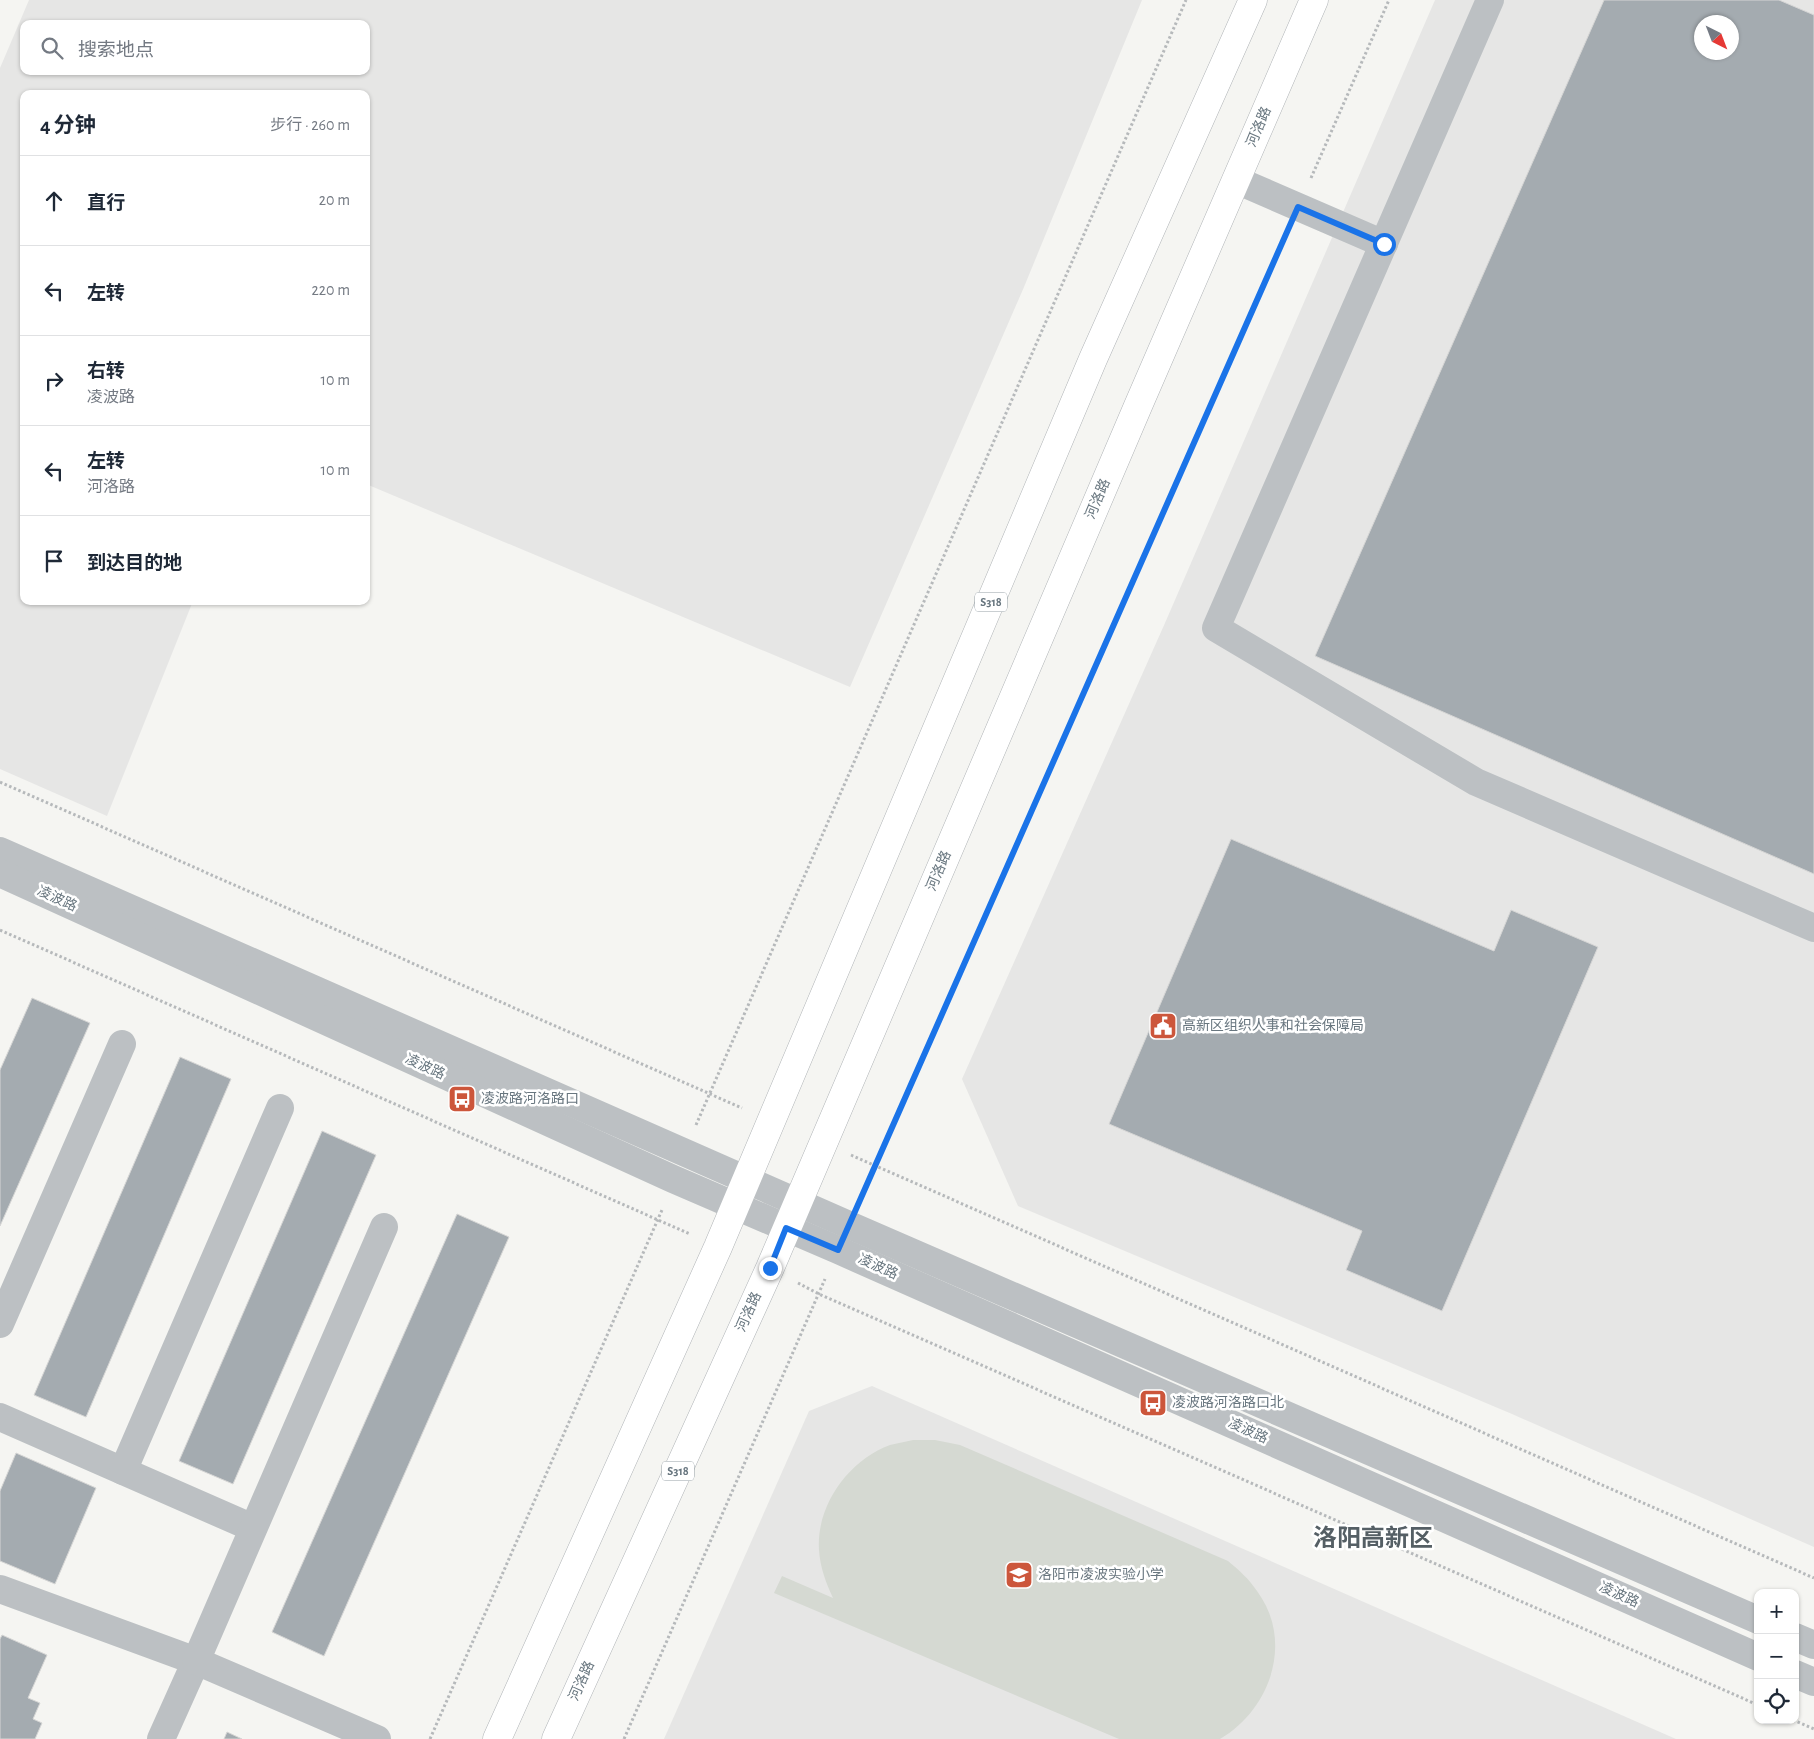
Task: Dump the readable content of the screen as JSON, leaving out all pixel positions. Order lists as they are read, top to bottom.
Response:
{
  "streets": {
    "main road": ["河洛路", "S318"],
    "street": ["凌波路"]
  },
  "crossings": [
    ["河洛路", "凌波路"],
    ["S318", "凌波路"]
  ],
  "districts": ["洛阳高新区"],
  "places": {
    "public building": ["高新区组织人事和社会保障局"],
    "bus stop": ["凌波路河洛路口", "凌波路河洛路口北"],
    "school or university": ["洛阳市凌波实验小学"]
  },
  "north": "bottom right",
  "page": {
    "search": "搜索地点",
    "heading": ["4 分钟", "步行 · 260 m"],
    "list": [
      ["直行", "20 m"],
      ["左转", "220 m"],
      ["右转", "凌波路", "10 m"],
      ["左转", "河洛路", "10 m"],
      "到达目的地"
    ],
    "map_buttons": ["+", "−"]
  }
}
